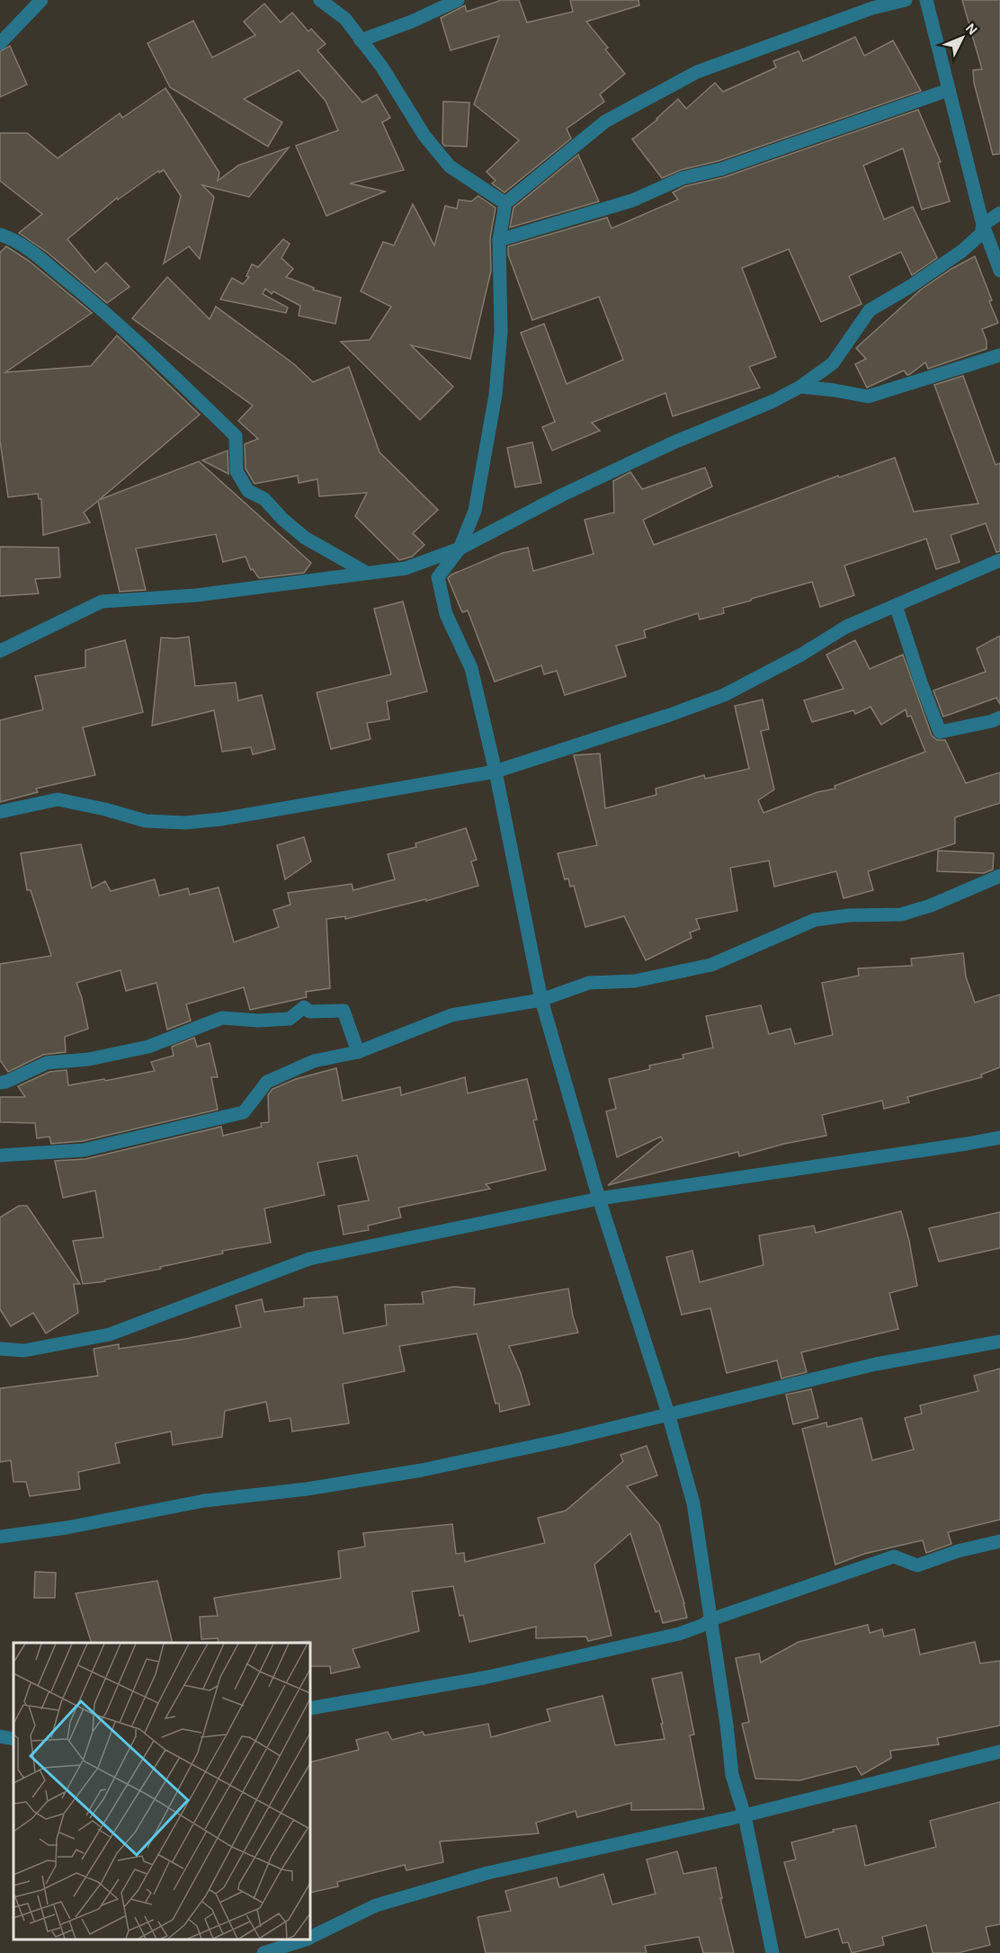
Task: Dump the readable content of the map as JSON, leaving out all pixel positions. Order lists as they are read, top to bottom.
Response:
{
  "north": "top right"
}
